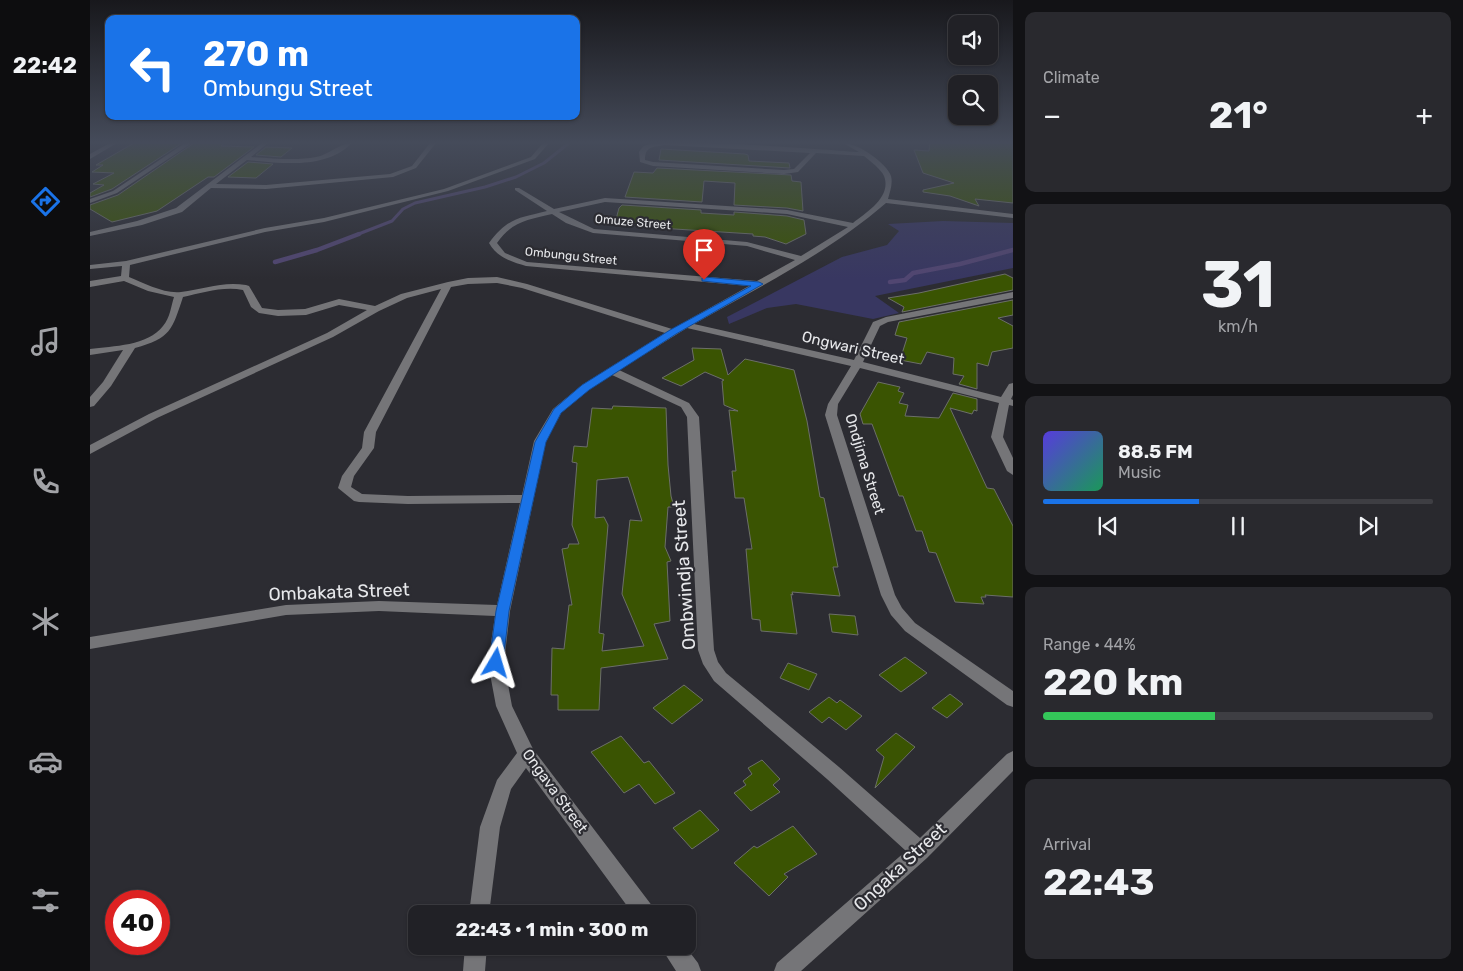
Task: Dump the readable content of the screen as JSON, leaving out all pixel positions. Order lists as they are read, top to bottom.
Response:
{
  "streets": {
    "street": [
      "Omuze Street",
      "Ombungu Street",
      "Ongwari Street",
      "Ondjima Street",
      "Ombwindja Street",
      "Ombakata Street",
      "Ongava Street",
      "Ongaka Street"
    ]
  },
  "crossings": [
    ["Omuze Street", "Ombungu Street"],
    ["Omuze Street", "Ongava Street"],
    ["Ombungu Street", "Ongava Street"],
    ["Ongwari Street", "Ondjima Street"],
    ["Ongwari Street", "Ongava Street"],
    ["Ombwindja Street", "Ongava Street"],
    ["Ombwindja Street", "Ongaka Street"],
    ["Ombakata Street", "Ongava Street"]
  ],
  "page": {
    "tabs": "22:42",
    "tile": [
      "Climate",
      ["31", "km/h"],
      ["Range · 44%", "220 km"],
      ["Arrival", "22:43"]
    ],
    "turn": ["270 m", "Ombungu Street"],
    "heat": ["−", "21°", "+"],
    "song": ["88.5 FM", "Music"],
    "limit": "40",
    "trip": "22:43 · 1 min · 300 m"
  }
}
